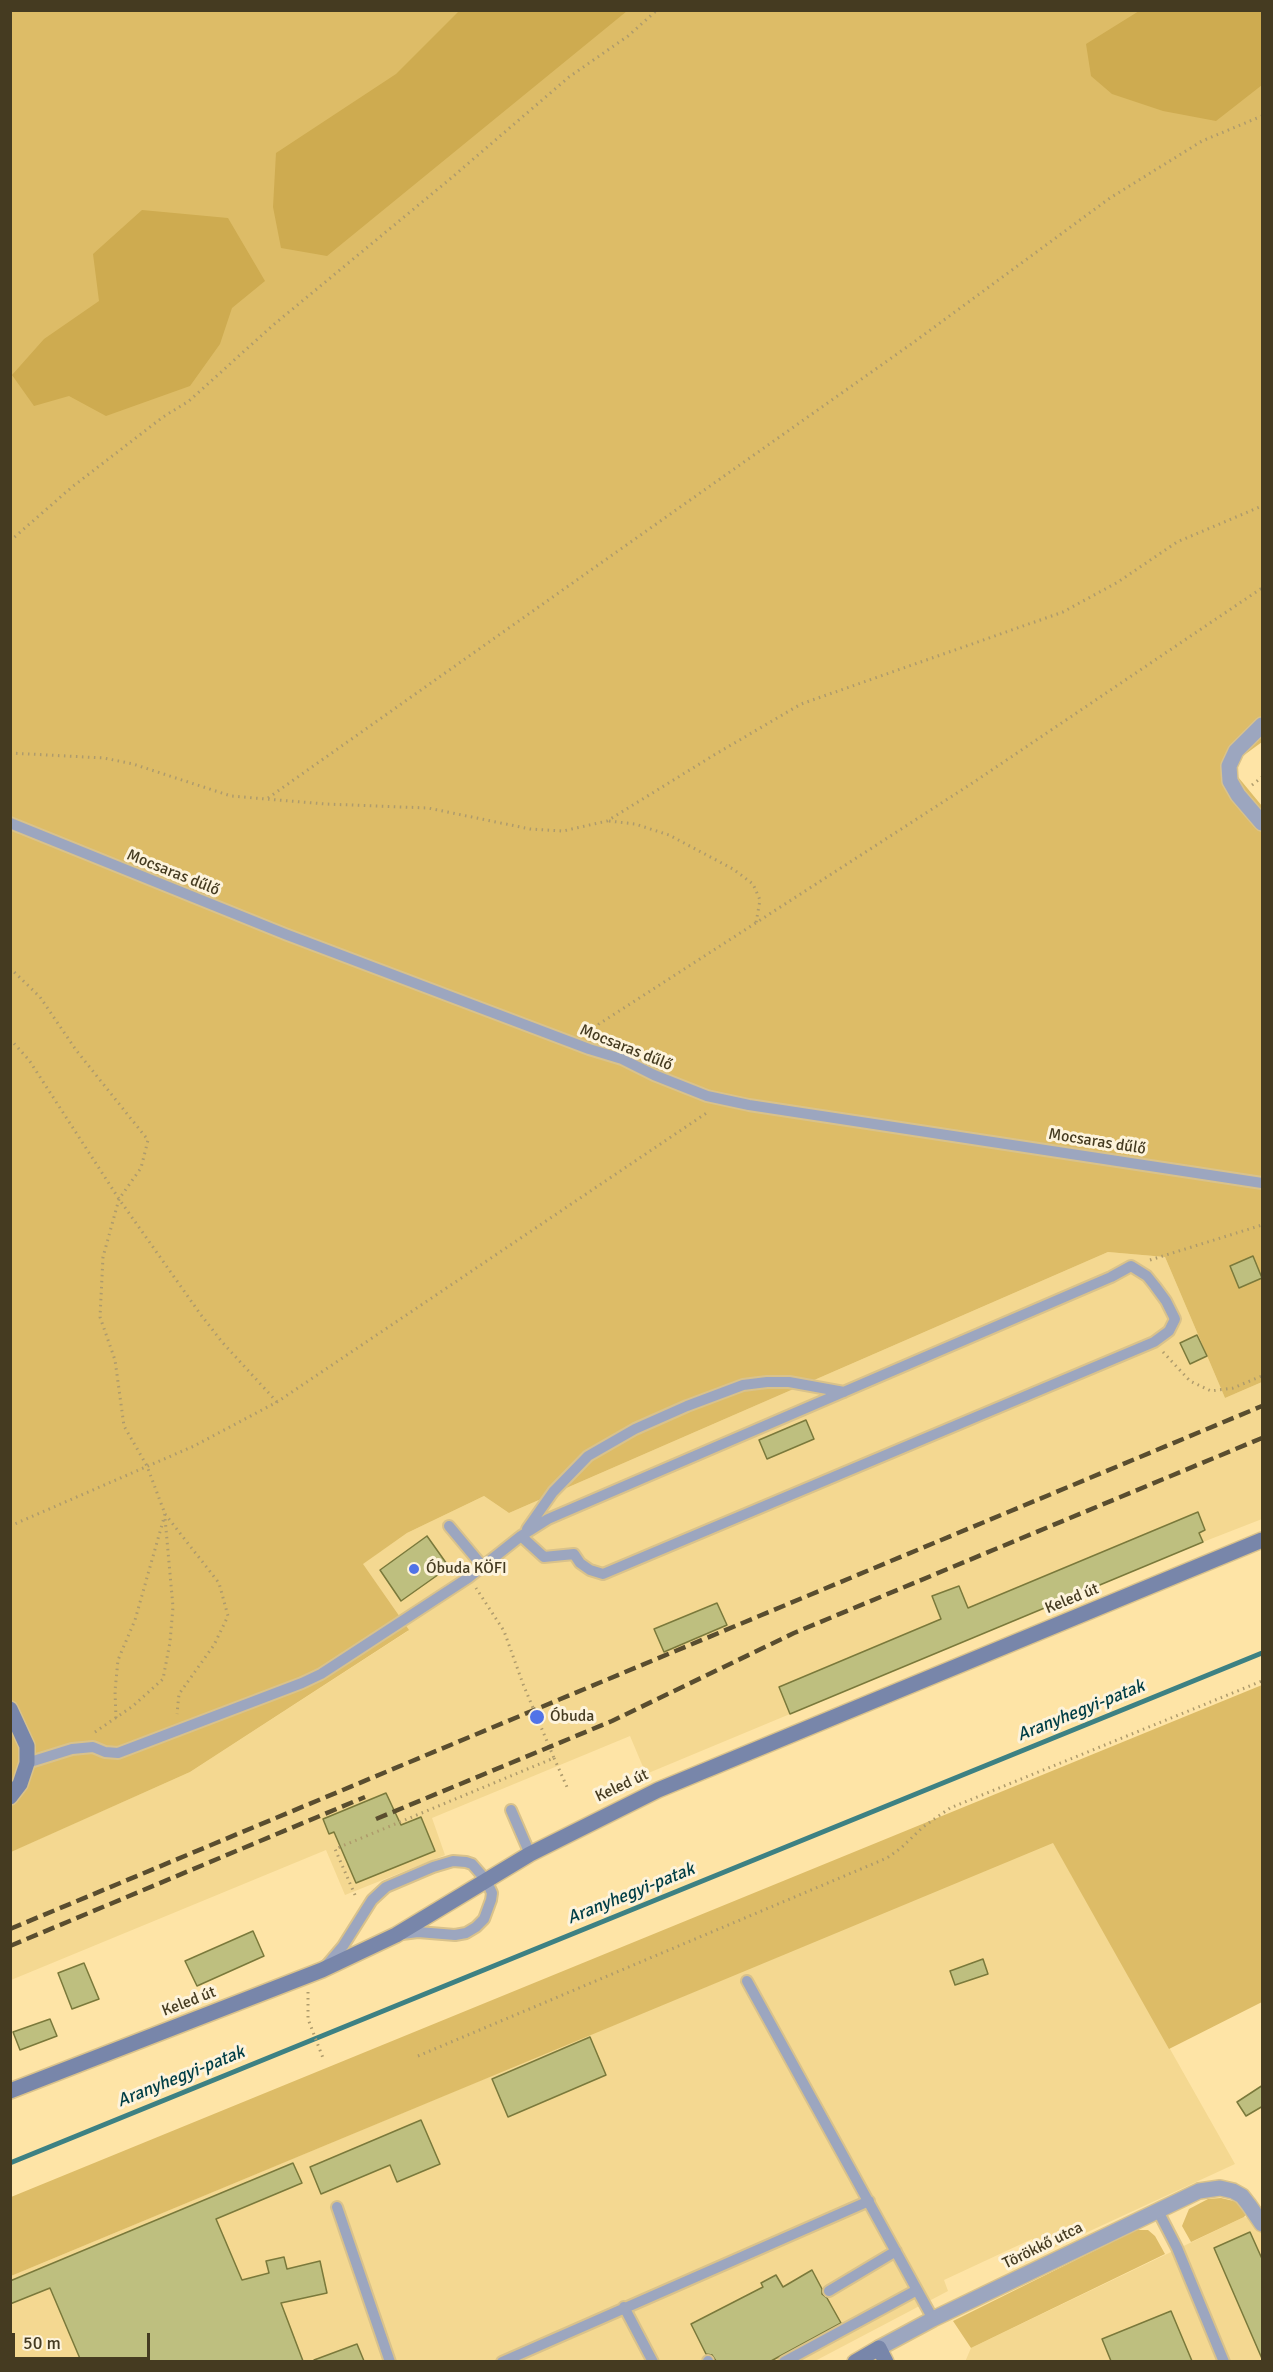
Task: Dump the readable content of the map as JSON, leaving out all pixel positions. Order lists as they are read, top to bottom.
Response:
{
  "streets": {
    "street": ["Keled út", "Törökkő utca"],
    "lane": ["Mocsaras dűlő"]
  },
  "water": ["Aranyhegyi-patak"],
  "places": ["Óbuda KÖFI", "Óbuda"],
  "scale_bar": "50 m"
}
